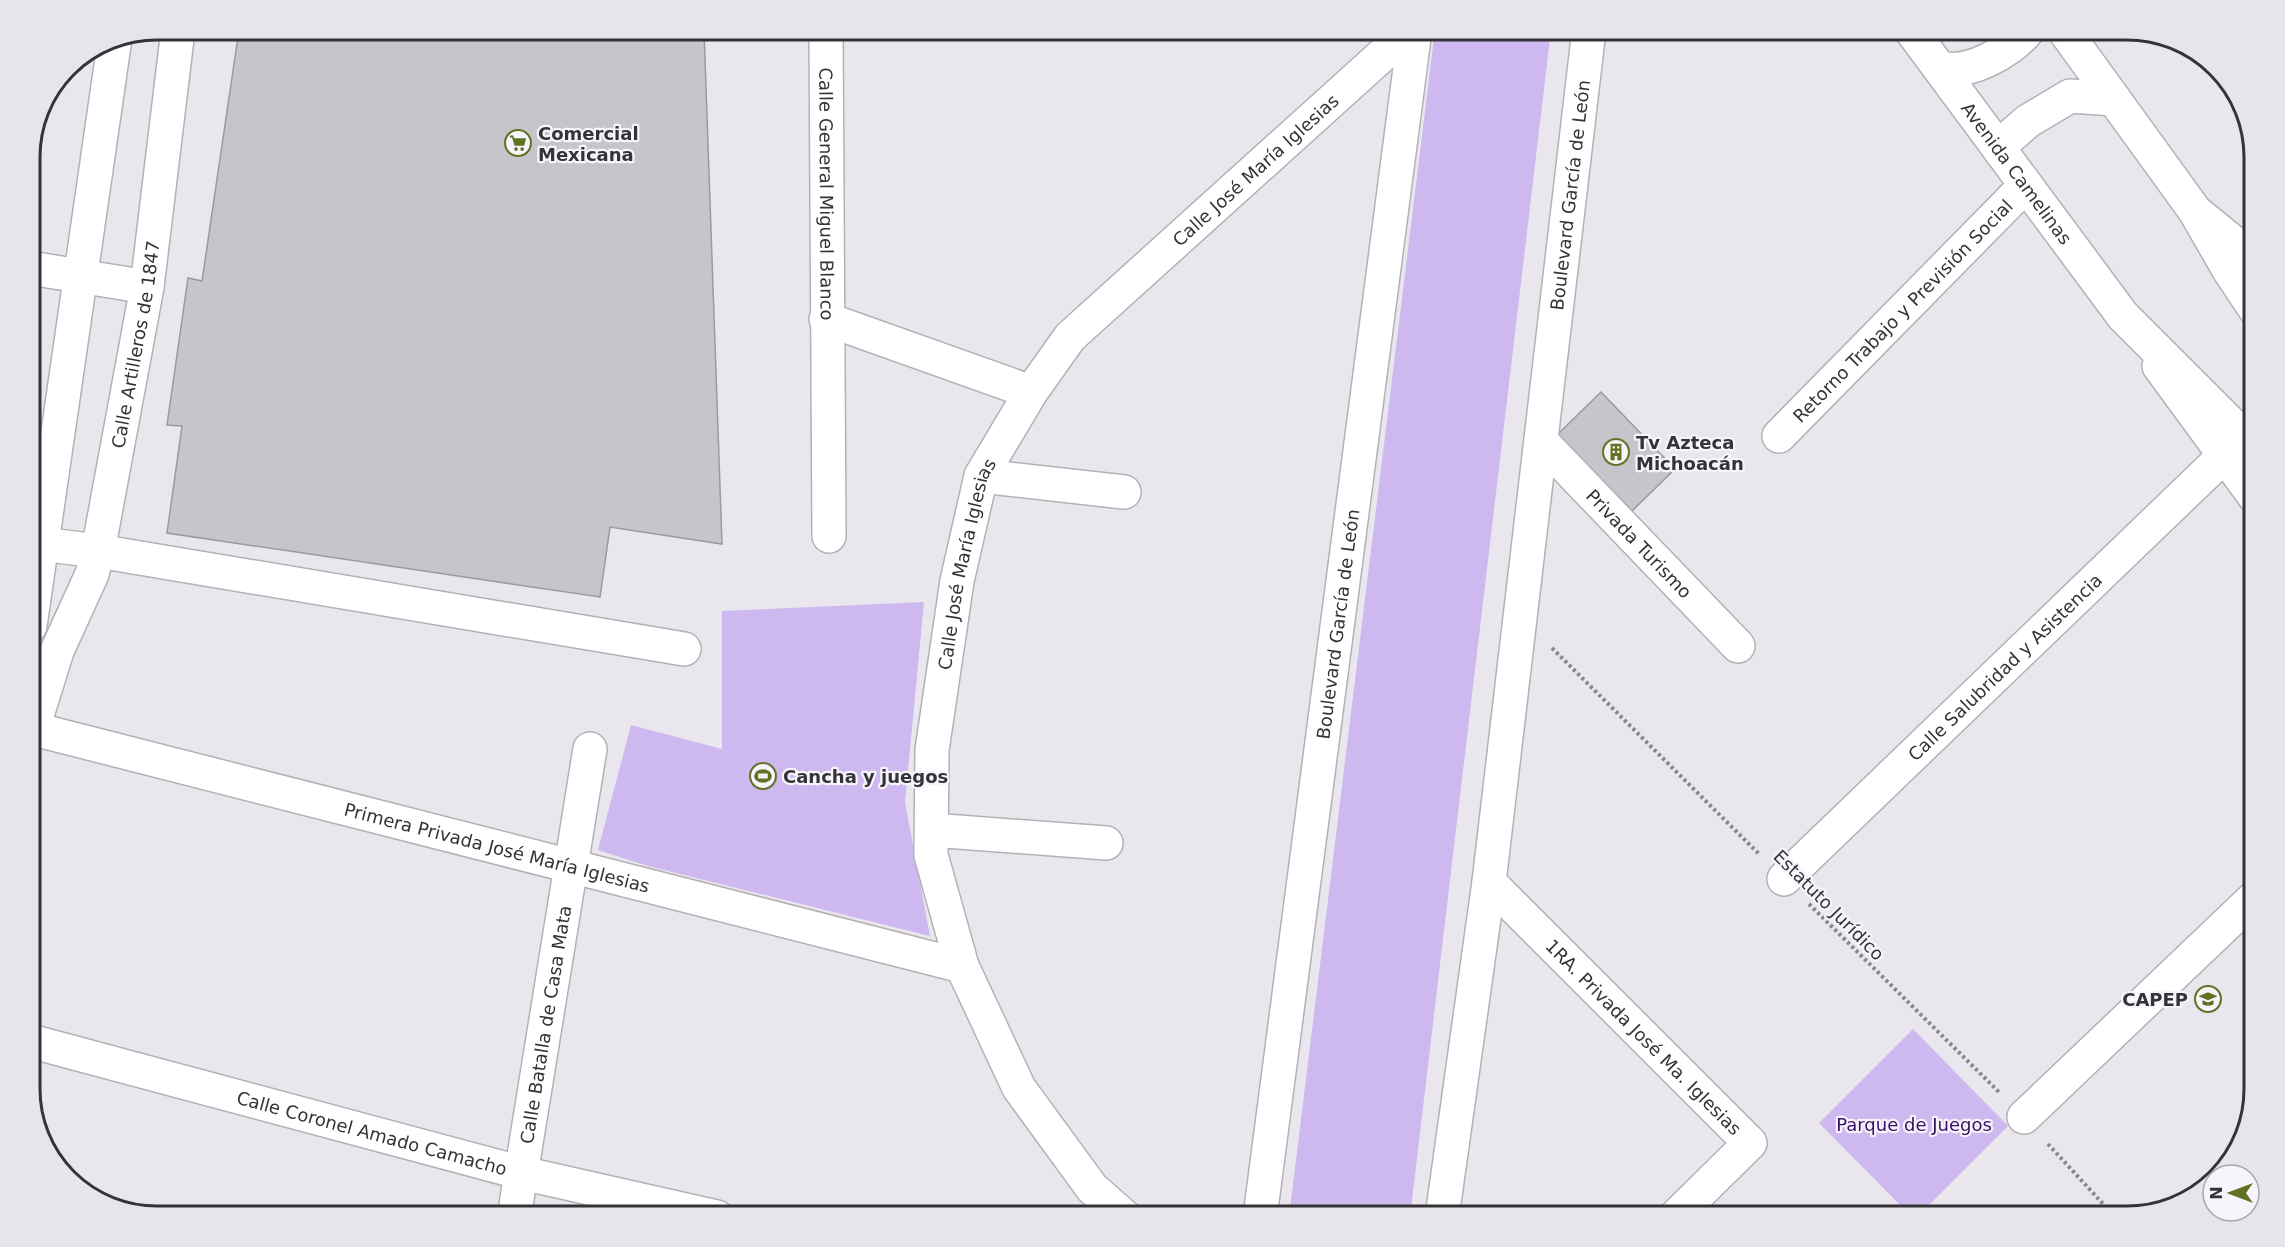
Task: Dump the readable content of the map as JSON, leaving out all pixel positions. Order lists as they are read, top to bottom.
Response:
{
  "streets": {
    "main road": [
      "Calle José María Iglesias",
      "Avenida Camelinas",
      "Calle General Miguel Blanco",
      "Boulevard García de León",
      "Retorno Trabajo y Previsión Social",
      "Calle Artilleros de 1847",
      "Privada Turismo",
      "Calle Salubridad y Asistencia",
      "Primera Privada José María Iglesias",
      "Calle Batalla de Casa Mata",
      "1RA. Privada José Ma. Iglesias",
      "Calle Coronel Amado Camacho"
    ],
    "path": ["Estatuto Jurídico"]
  },
  "crossings": [
    ["Calle José María Iglesias", "Calle General Miguel Blanco"],
    ["Calle José María Iglesias", "Primera Privada José María Iglesias"],
    ["Avenida Camelinas", "Retorno Trabajo y Previsión Social"],
    ["Avenida Camelinas", "Calle Salubridad y Asistencia"],
    ["Boulevard García de León", "Privada Turismo"],
    ["Boulevard García de León", "Estatuto Jurídico"],
    ["Boulevard García de León", "1RA. Privada José Ma. Iglesias"],
    ["Calle Salubridad y Asistencia", "Estatuto Jurídico"],
    ["Primera Privada José María Iglesias", "Calle Batalla de Casa Mata"],
    ["Calle Batalla de Casa Mata", "Calle Coronel Amado Camacho"]
  ],
  "parks": ["Parque de Juegos"],
  "places": {
    "supermarket": ["Comercial Mexicana"],
    "building": ["Tv Azteca Michoacán"],
    "sports": ["Cancha y juegos"],
    "school or university": ["CAPEP"]
  },
  "north": "left"
}
